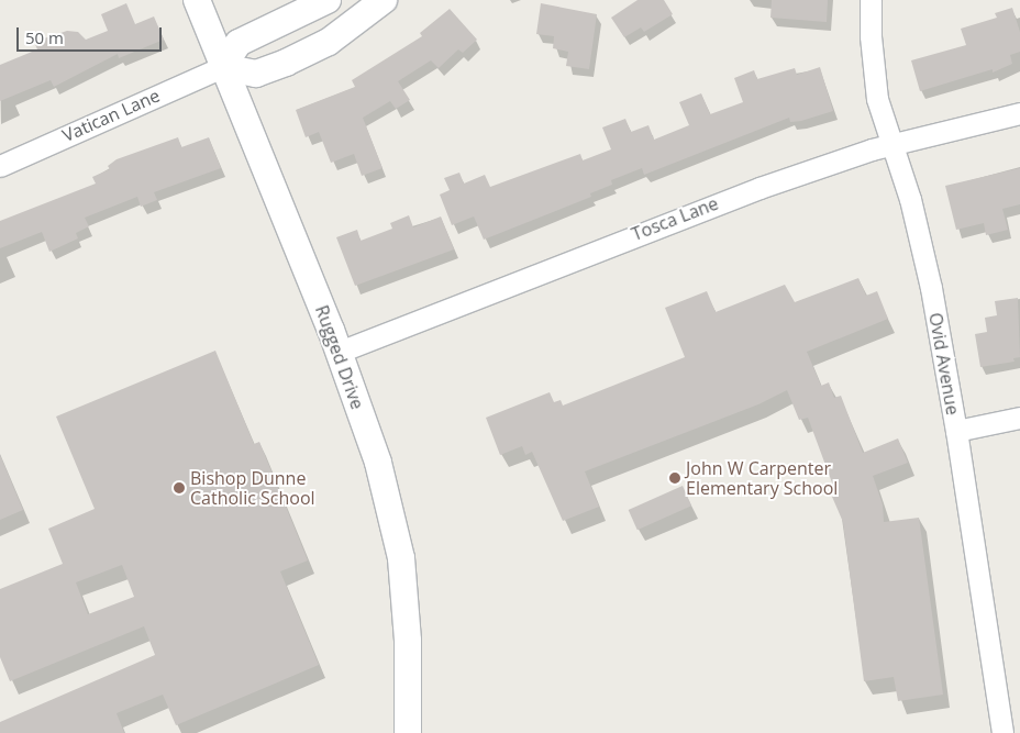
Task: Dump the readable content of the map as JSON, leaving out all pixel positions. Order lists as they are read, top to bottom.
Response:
{
  "streets": {
    "street": [
      "Vatican Lane",
      "Tosca Lane",
      "Rugged Drive",
      "Ovid Avenue"
    ]
  },
  "crossings": [
    ["Vatican Lane", "Rugged Drive"],
    ["Tosca Lane", "Rugged Drive"],
    ["Tosca Lane", "Ovid Avenue"]
  ],
  "places": ["John W Carpenter Elementary School", "Bishop Dunne Catholic School"],
  "scale_bar": "50 m"
}
